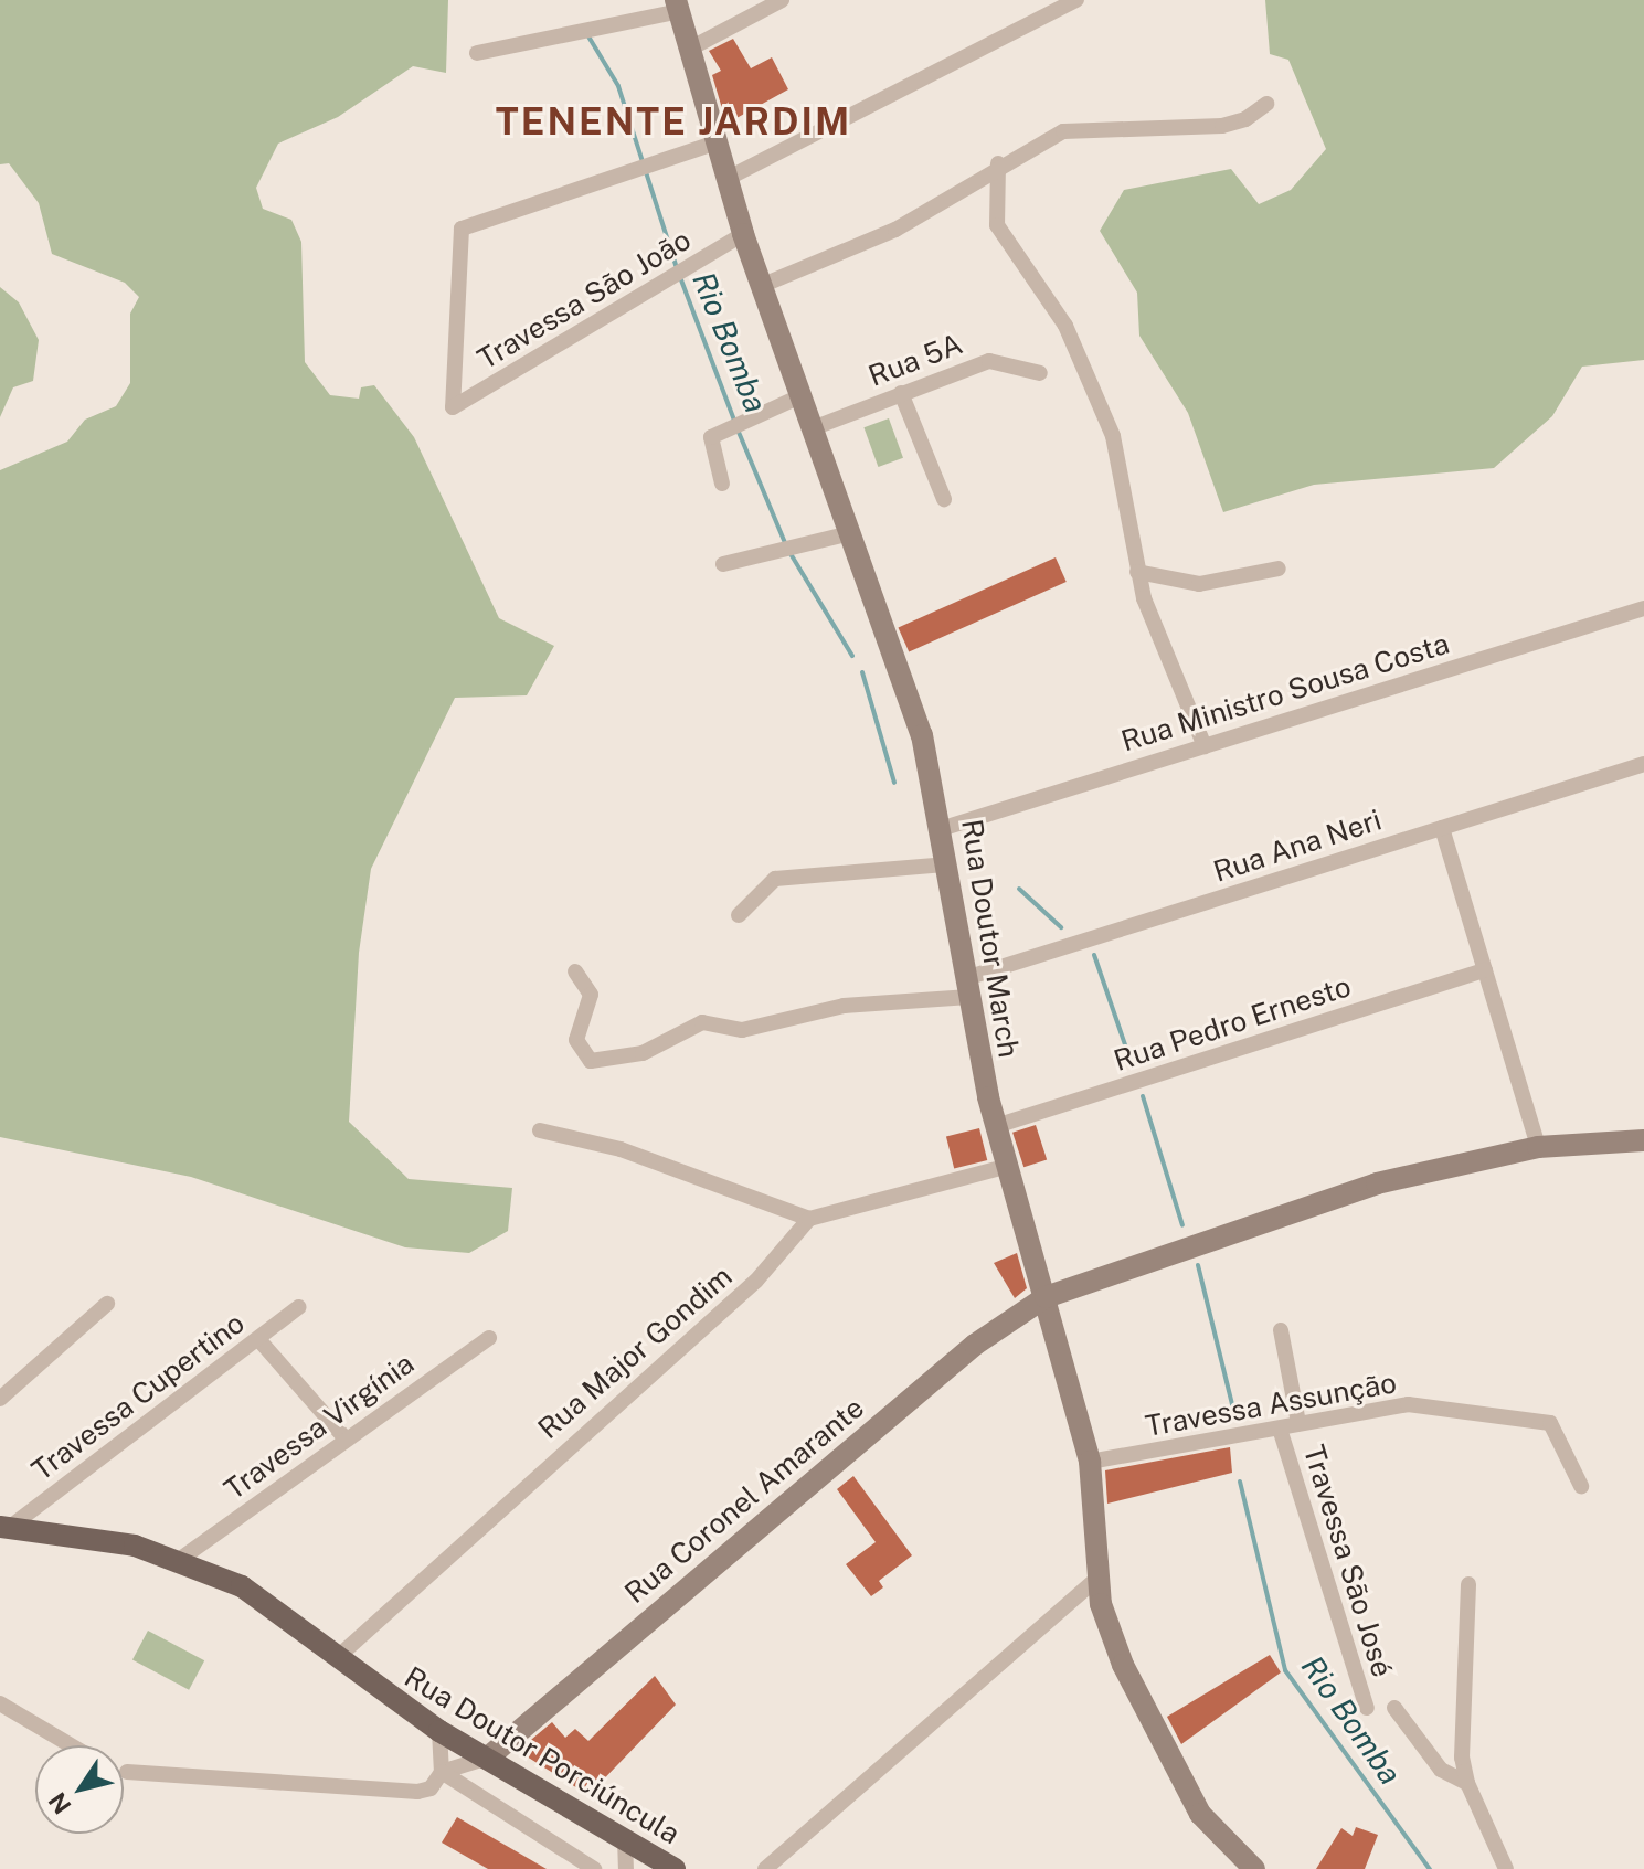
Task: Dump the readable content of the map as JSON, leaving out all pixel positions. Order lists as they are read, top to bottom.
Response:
{
  "streets": {
    "main road": ["Rua Doutor March", "Rua Coronel Amarante", "Rua Doutor Porciúncula"],
    "street": [
      "Travessa São João",
      "Rua 5A",
      "Rua Ministro Sousa Costa",
      "Rua Ana Neri",
      "Rua Pedro Ernesto",
      "Rua Major Gondim",
      "Travessa Cupertino",
      "Travessa Assunção",
      "Travessa Virgínia",
      "Travessa São José"
    ]
  },
  "crossings": [
    ["Travessa São João", "Rua Doutor March"],
    ["Rua 5A", "Rua Doutor March"],
    ["Rua Ministro Sousa Costa", "Rua Doutor March"],
    ["Rua Ana Neri", "Rua Doutor March"],
    ["Rua Doutor March", "Rua Pedro Ernesto"],
    ["Rua Doutor March", "Travessa Assunção"],
    ["Rua Doutor March", "Rua Coronel Amarante"],
    ["Rua Major Gondim", "Rua Doutor Porciúncula"],
    ["Travessa Cupertino", "Rua Doutor Porciúncula"],
    ["Travessa Assunção", "Travessa São José"],
    ["Travessa Virgínia", "Rua Doutor Porciúncula"],
    ["Rua Coronel Amarante", "Rua Doutor Porciúncula"]
  ],
  "districts": ["TENENTE JARDIM"],
  "water": ["Rio Bomba"],
  "north": "bottom left"
}
